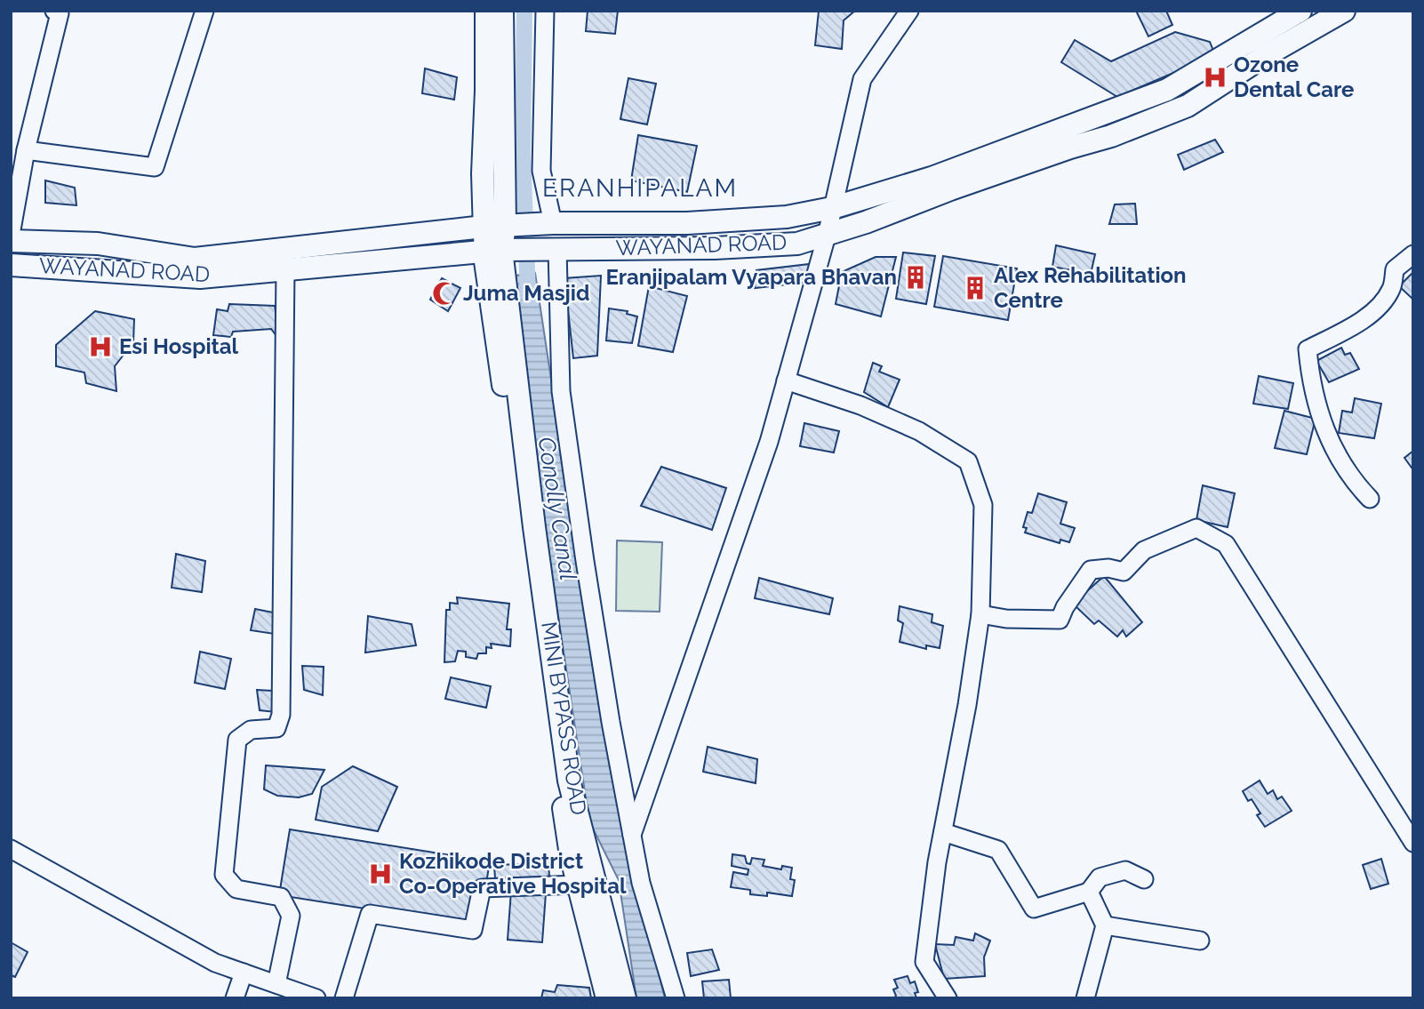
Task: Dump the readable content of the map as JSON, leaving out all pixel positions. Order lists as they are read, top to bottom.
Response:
{
  "streets": {
    "main road": ["WAYANAD ROAD", "MINI BYPASS ROAD"]
  },
  "crossings": [
    ["WAYANAD ROAD", "MINI BYPASS ROAD"]
  ],
  "districts": ["ERANHIPALAM"],
  "water": ["Conolly Canal"],
  "places": {
    "hospital": ["Ozone Dental Care", "Esi Hospital", "Kozhikode District Co-Operative Hospital"],
    "building": ["Eranjipalam Vyapara Bhavan", "Alex Rehabilitation Centre"],
    "mosque": ["Juma Masjid"]
  }
}
